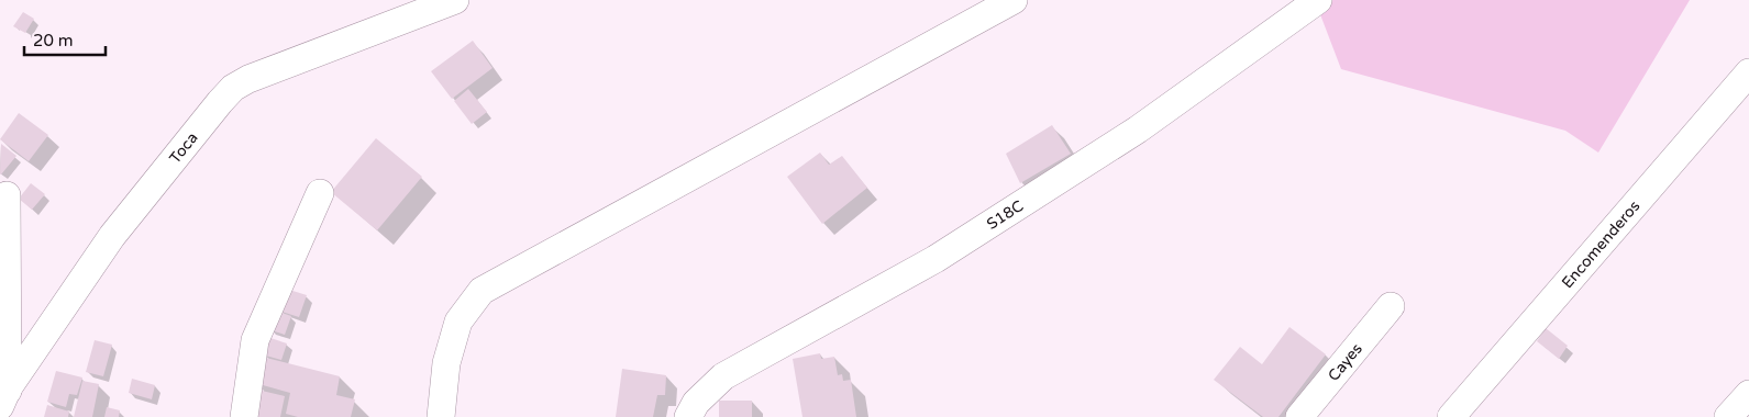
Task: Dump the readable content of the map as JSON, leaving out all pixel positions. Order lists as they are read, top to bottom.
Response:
{
  "streets": {
    "street": [
      "Toca",
      "S18C",
      "Encomenderos",
      "Cayes"
    ]
  },
  "scale_bar": "20 m"
}
